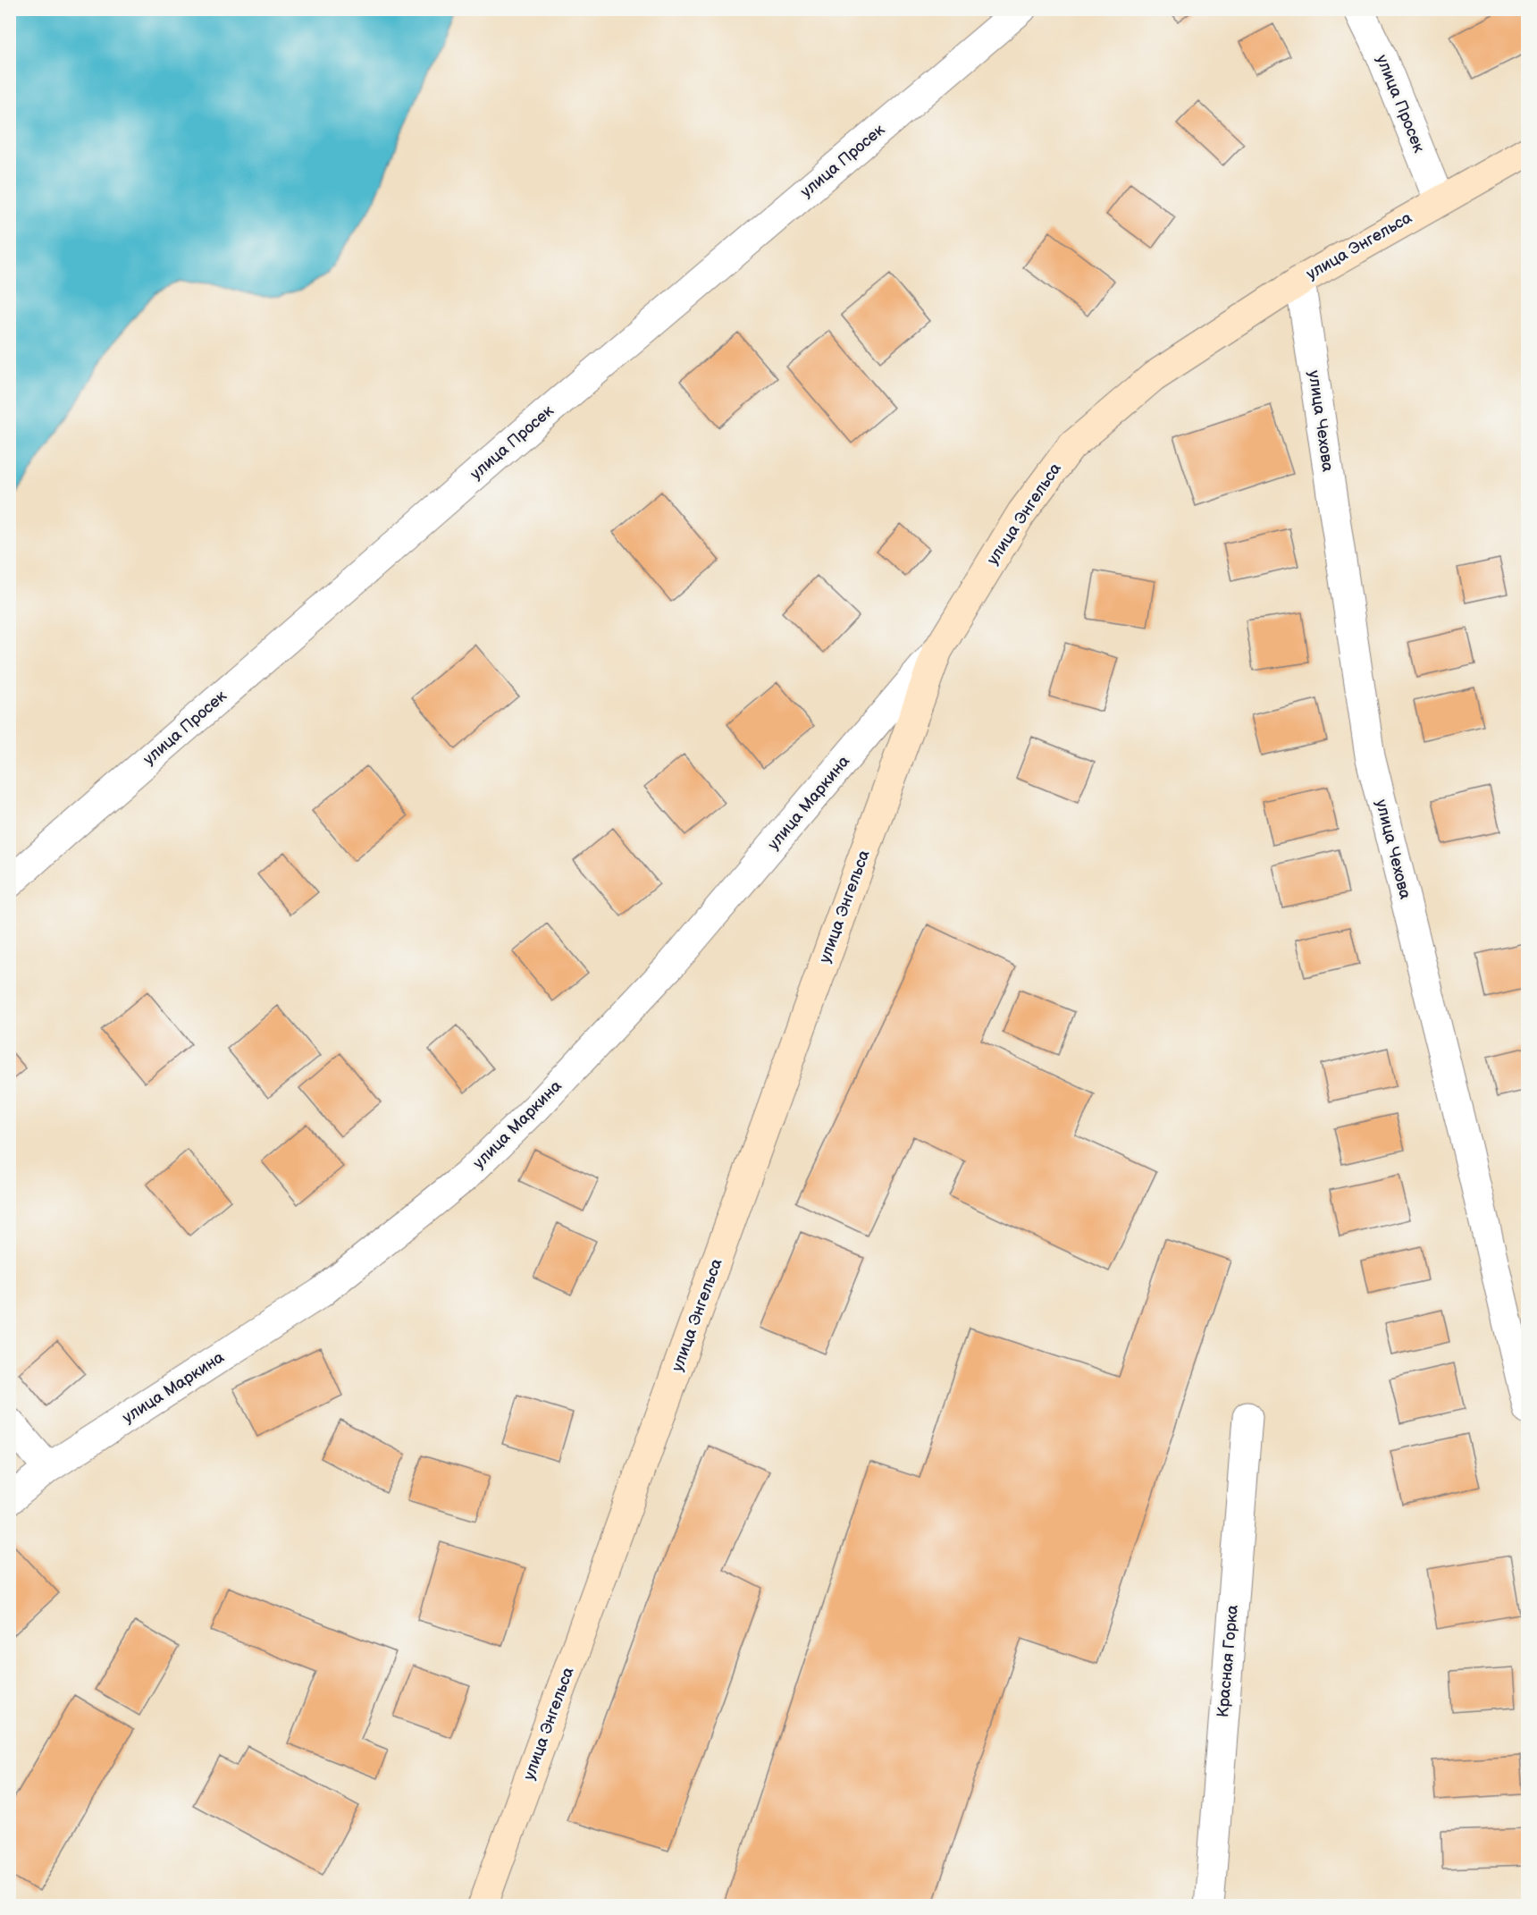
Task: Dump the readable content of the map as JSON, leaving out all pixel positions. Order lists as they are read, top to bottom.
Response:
{
  "streets": {
    "main road": ["улица Энгельса"],
    "street": [
      "улица Просек",
      "улица Чехова",
      "улица Маркина",
      "Красная Горка"
    ]
  },
  "crossings": [
    ["улица Просек", "улица Энгельса"],
    ["улица Энгельса", "улица Чехова"],
    ["улица Энгельса", "улица Маркина"]
  ]
}
